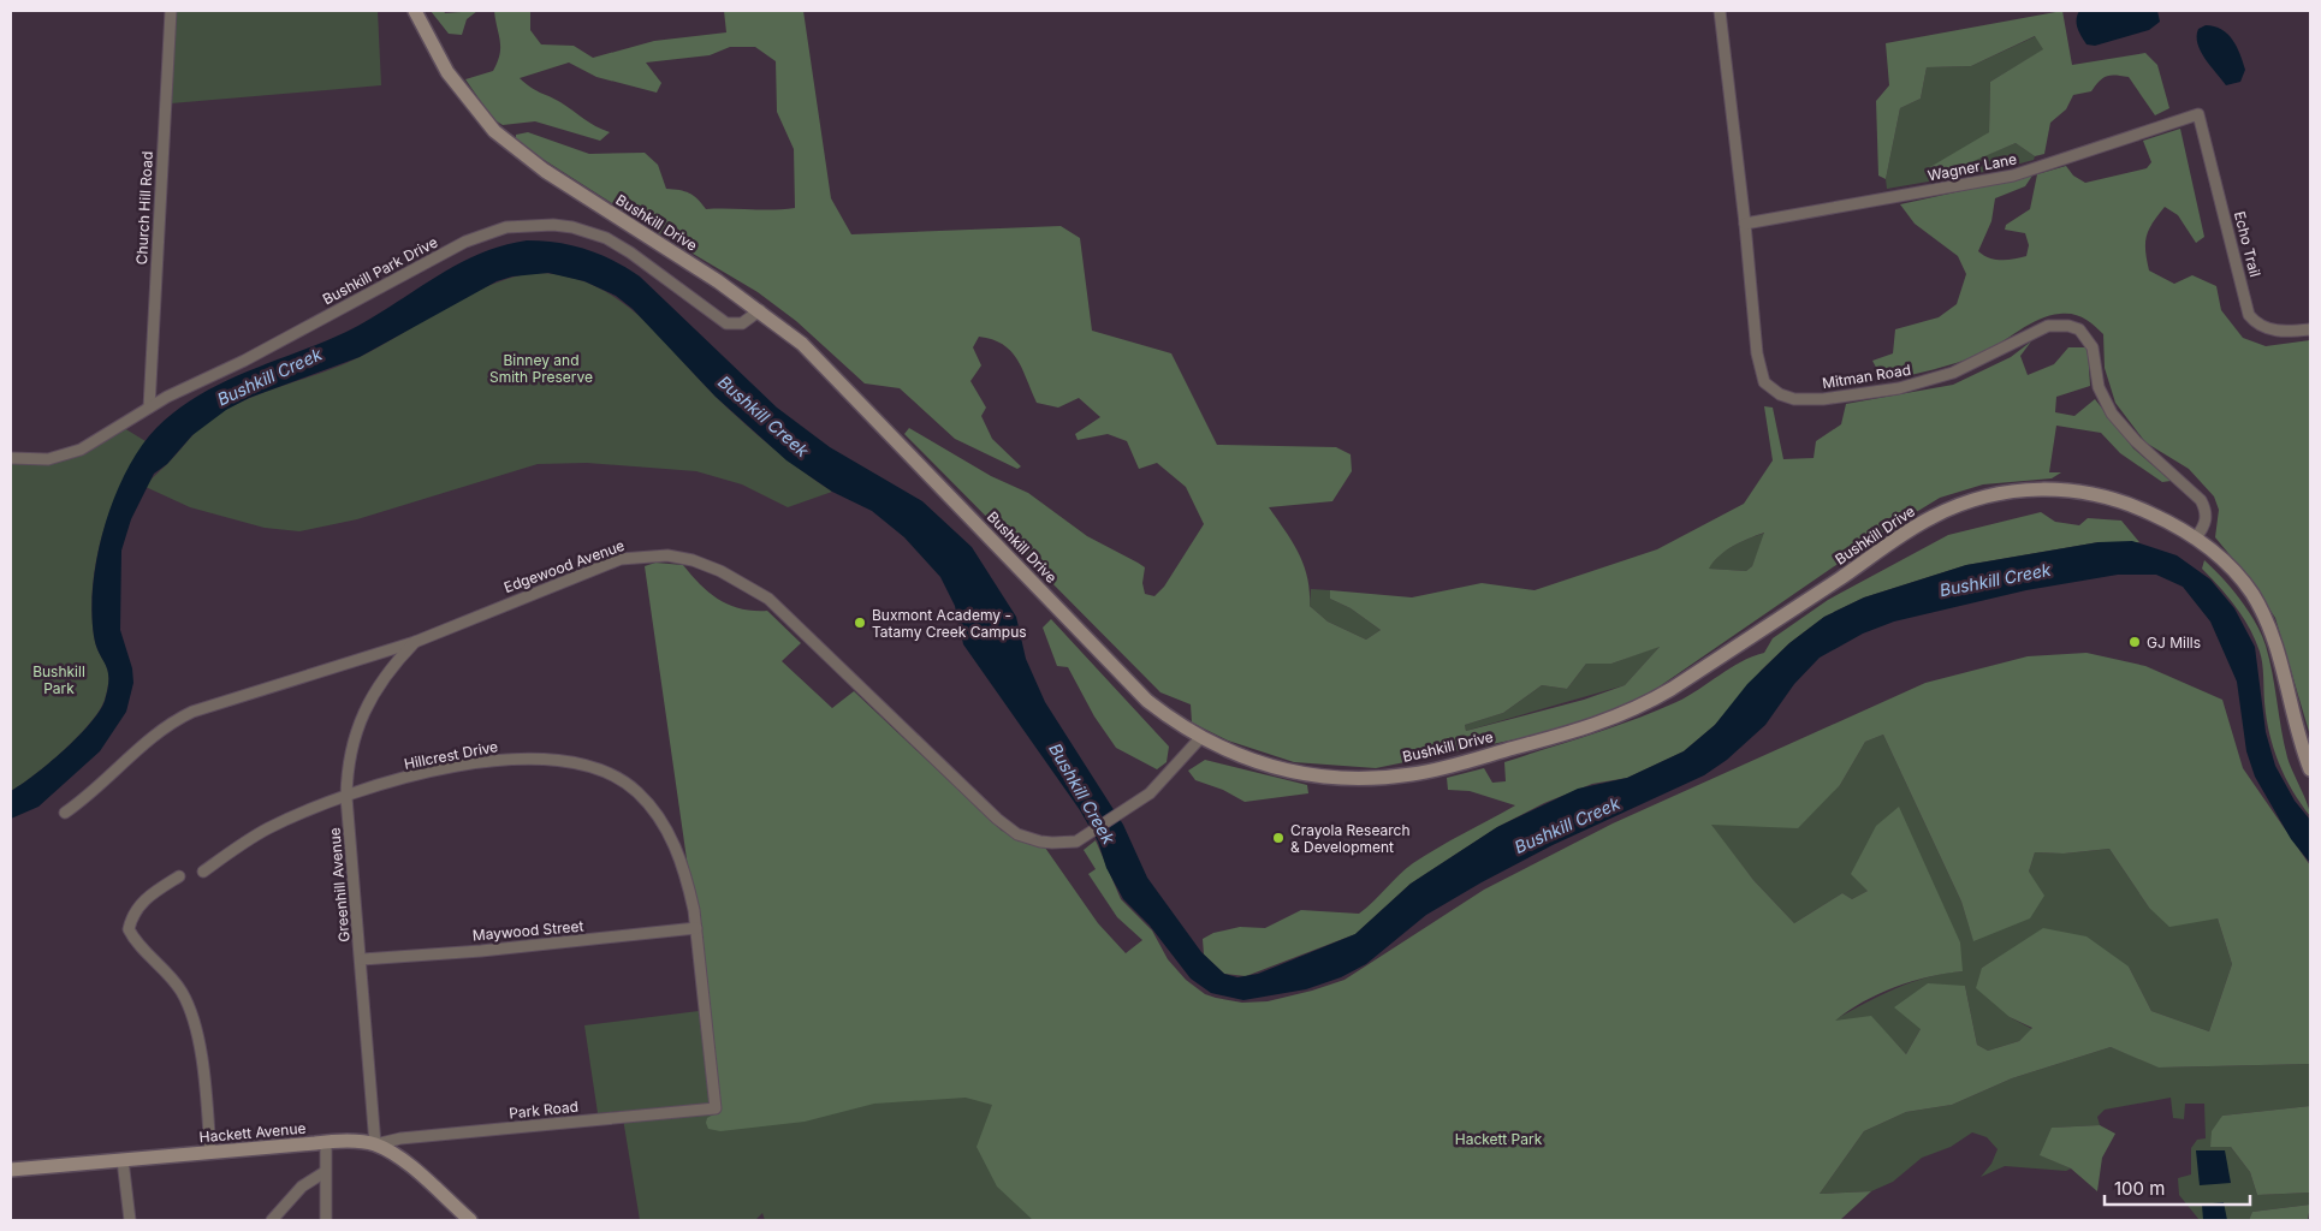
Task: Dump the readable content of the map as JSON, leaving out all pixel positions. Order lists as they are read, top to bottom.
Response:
{
  "streets": {
    "main road": ["Bushkill Drive", "Hackett Avenue"],
    "street": [
      "Wagner Lane",
      "Church Hill Road",
      "Echo Trail",
      "Bushkill Park Drive",
      "Mitman Road",
      "Edgewood Avenue",
      "Hillcrest Drive",
      "Greenhill Avenue",
      "Maywood Street",
      "Park Road"
    ]
  },
  "crossings": [
    ["Wagner Lane", "Echo Trail"],
    ["Wagner Lane", "Mitman Road"],
    ["Church Hill Road", "Bushkill Park Drive"],
    ["Bushkill Drive", "Bushkill Park Drive"],
    ["Bushkill Drive", "Mitman Road"],
    ["Bushkill Drive", "Edgewood Avenue"],
    ["Edgewood Avenue", "Greenhill Avenue"],
    ["Hillcrest Drive", "Greenhill Avenue"],
    ["Hillcrest Drive", "Maywood Street"],
    ["Hillcrest Drive", "Park Road"],
    ["Greenhill Avenue", "Maywood Street"],
    ["Greenhill Avenue", "Park Road"],
    ["Greenhill Avenue", "Hackett Avenue"],
    ["Park Road", "Hackett Avenue"]
  ],
  "water": ["Bushkill Creek"],
  "parks": ["Binney and Smith Preserve", "Bushkill Park", "Hackett Park"],
  "places": ["Buxmont Academy - Tatamy Creek Campus", "GJ Mills", "Crayola Research & Development"],
  "scale_bar": "100 m"
}
